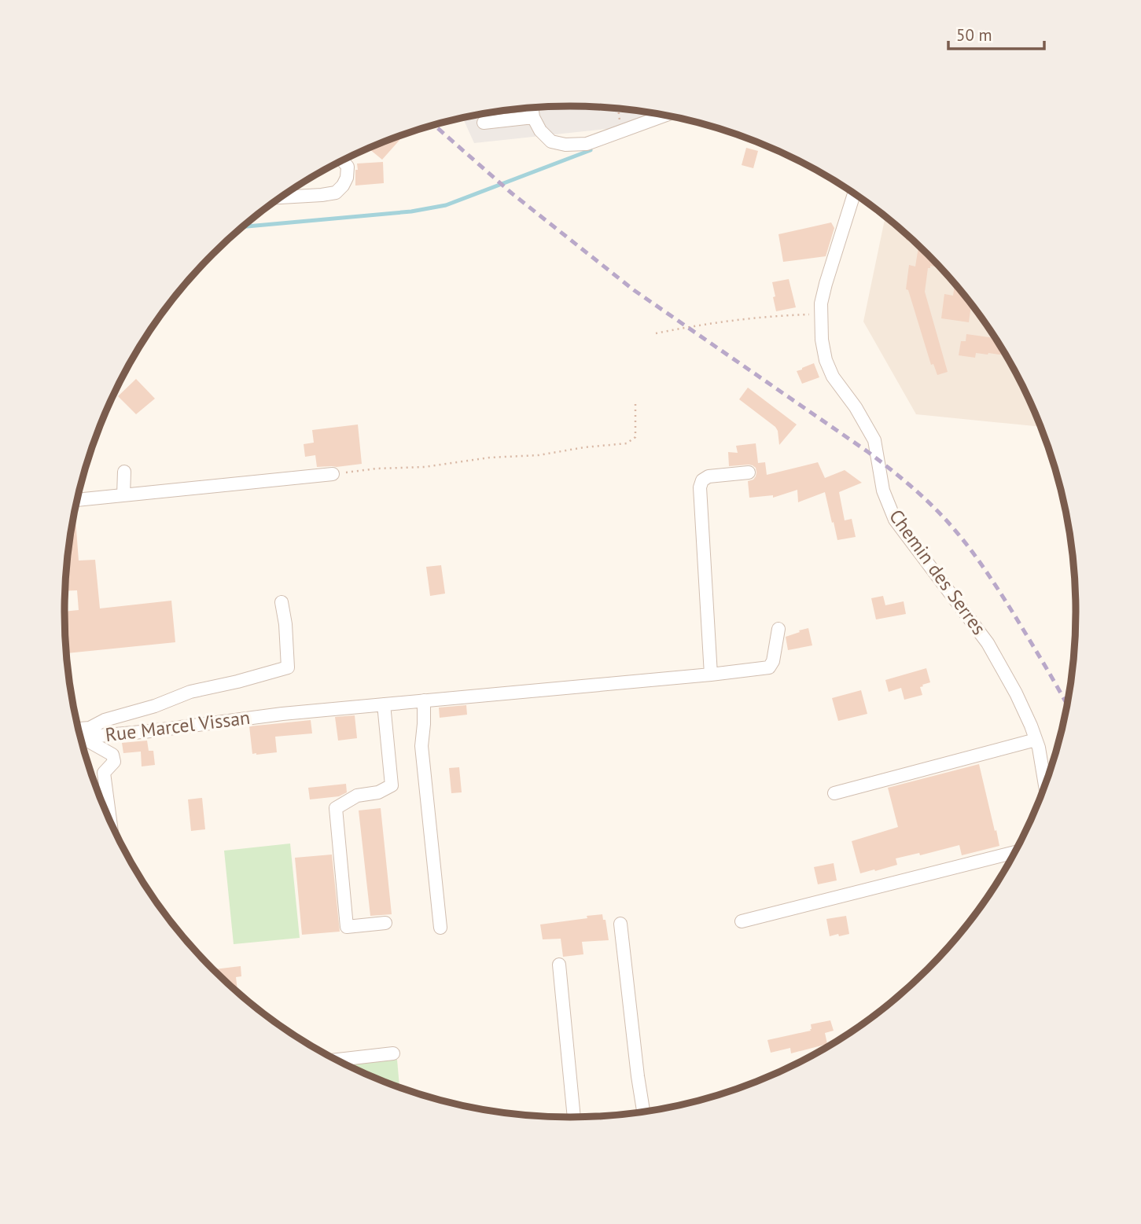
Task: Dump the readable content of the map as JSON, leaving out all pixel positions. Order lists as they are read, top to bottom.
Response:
{
  "streets": {
    "street": ["Chemin des Serres", "Rue Marcel Vissan"]
  },
  "scale_bar": "50 m"
}
